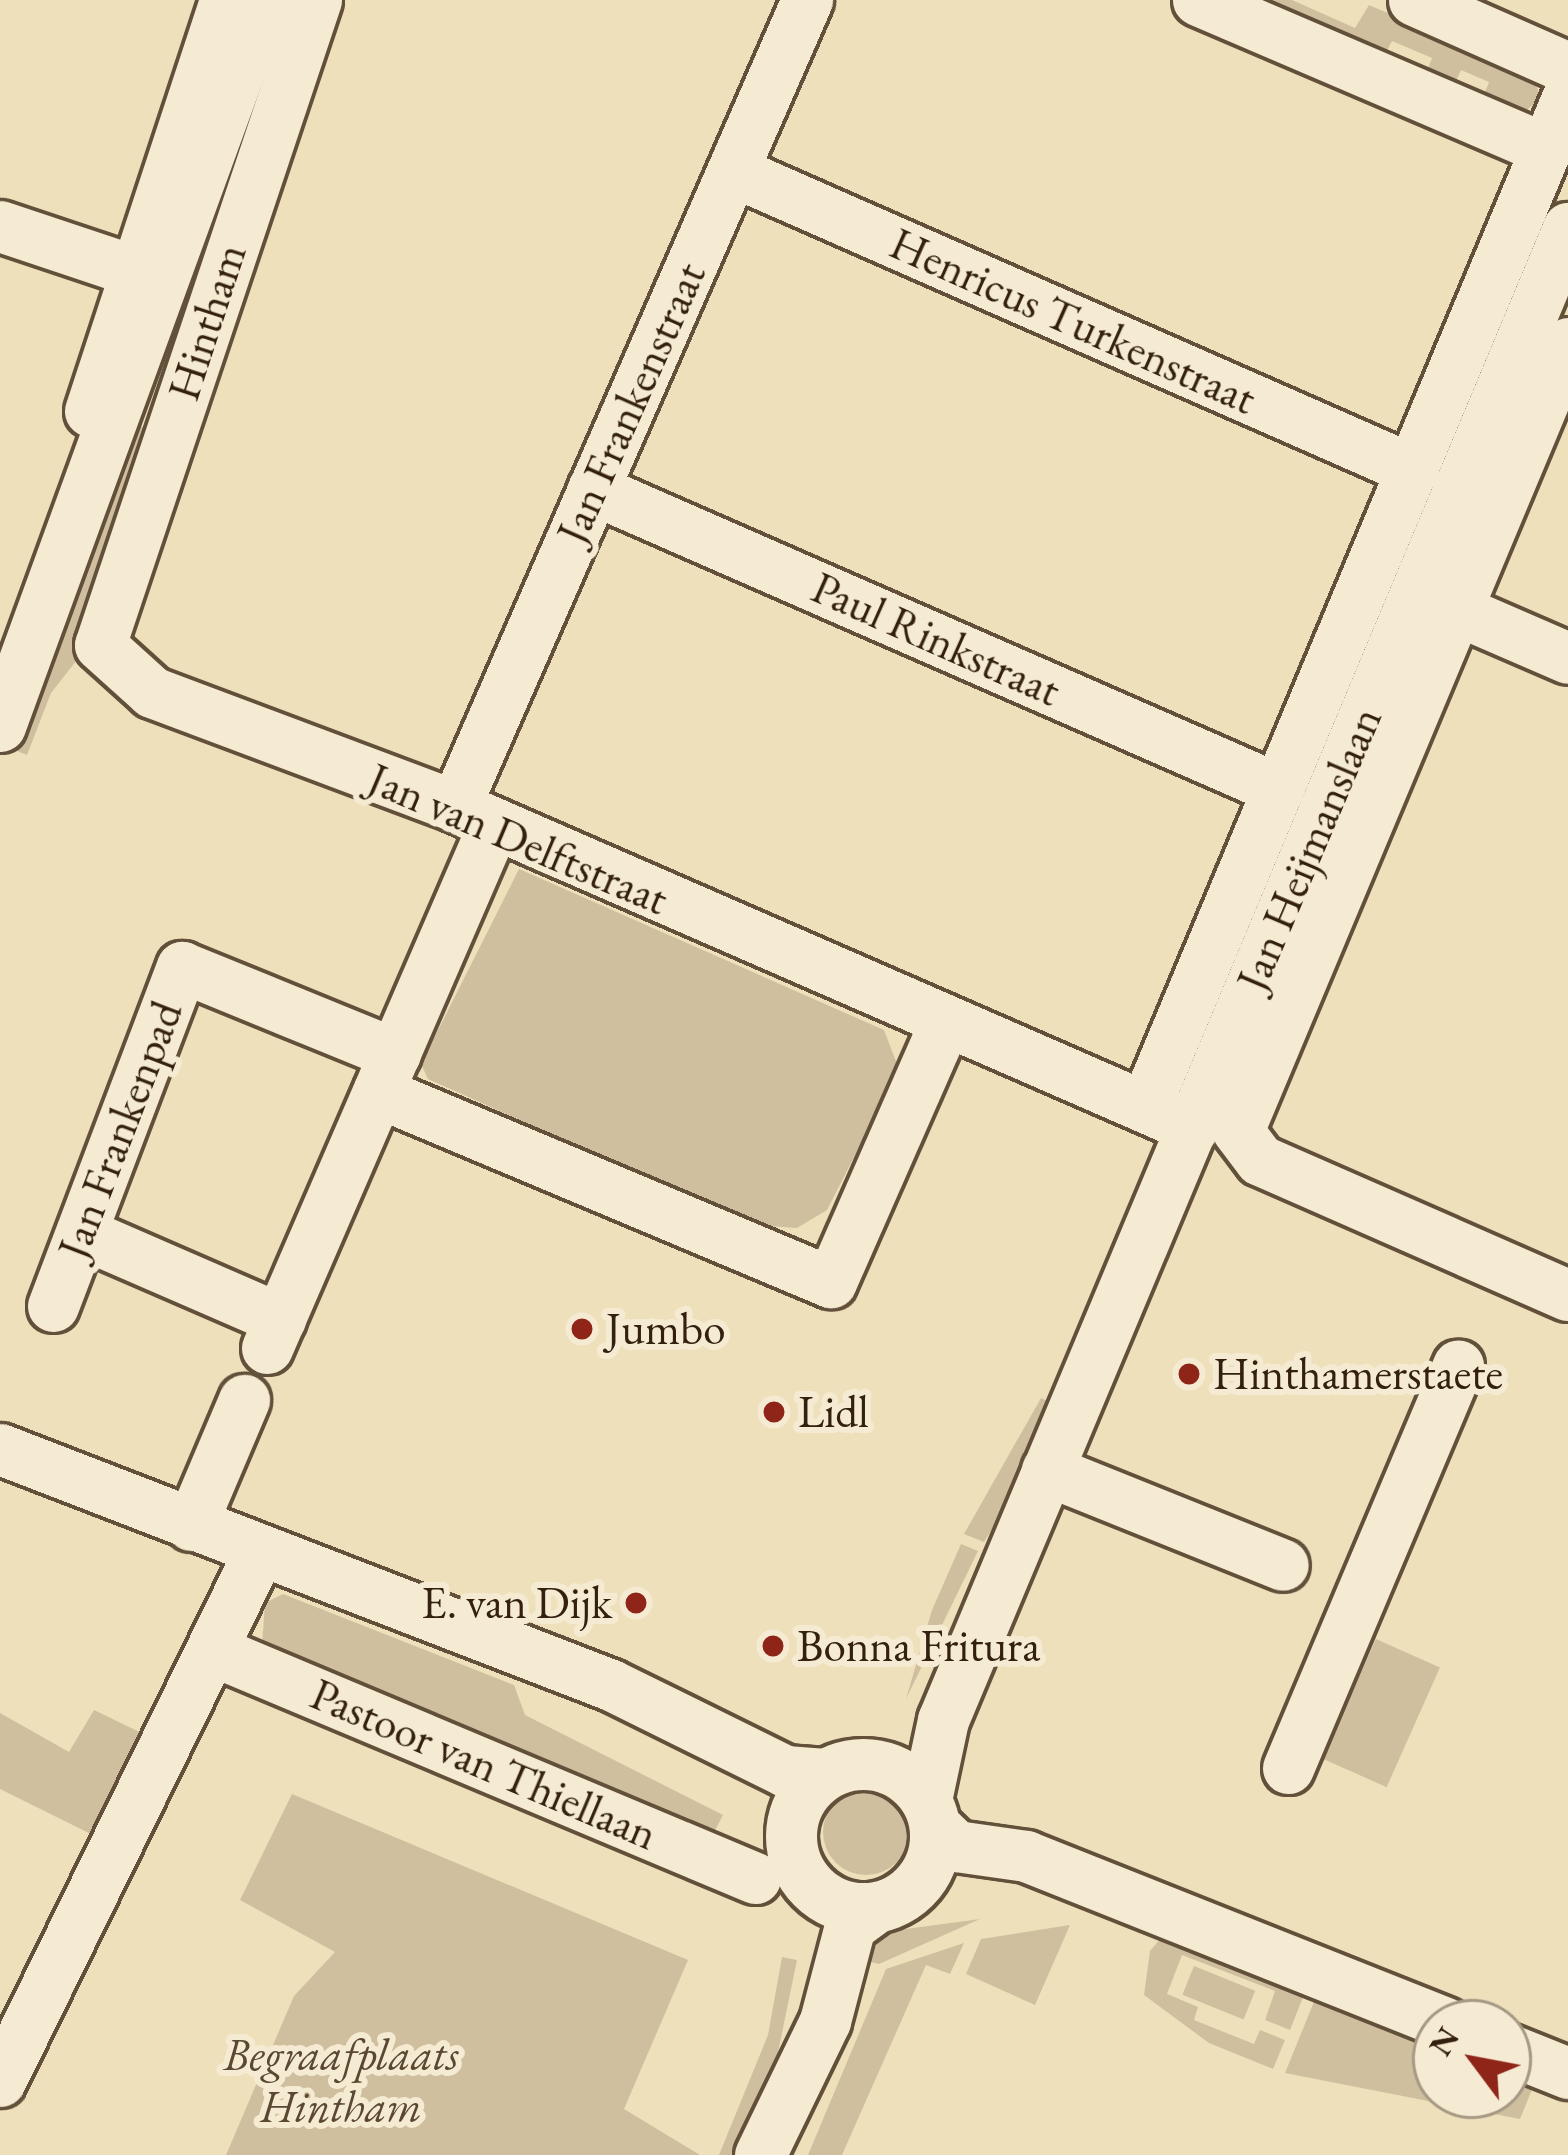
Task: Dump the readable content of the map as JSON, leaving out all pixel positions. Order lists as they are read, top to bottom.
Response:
{
  "streets": {
    "street": [
      "Henricus Turkenstraat",
      "Hintham",
      "Jan Frankenstraat",
      "Paul Rinkstraat",
      "Jan van Delftstraat",
      "Jan Heijmanslaan",
      "Jan Frankenpad",
      "Pastoor van Thiellaan"
    ]
  },
  "crossings": [
    ["Henricus Turkenstraat", "Jan Frankenstraat"],
    ["Henricus Turkenstraat", "Jan Heijmanslaan"],
    ["Hintham", "Jan van Delftstraat"],
    ["Jan Frankenstraat", "Paul Rinkstraat"],
    ["Jan Frankenstraat", "Jan van Delftstraat"],
    ["Jan Frankenstraat", "Jan Frankenpad"],
    ["Paul Rinkstraat", "Jan Heijmanslaan"],
    ["Jan van Delftstraat", "Jan Heijmanslaan"],
    ["Jan Heijmanslaan", "Pastoor van Thiellaan"]
  ],
  "parks": ["Begraafplaats Hintham"],
  "places": [
    "Jumbo",
    "Hinthamerstaete",
    "Lidl",
    "E. van Dijk",
    "Bonna Fritura"
  ],
  "north": "top left"
}
